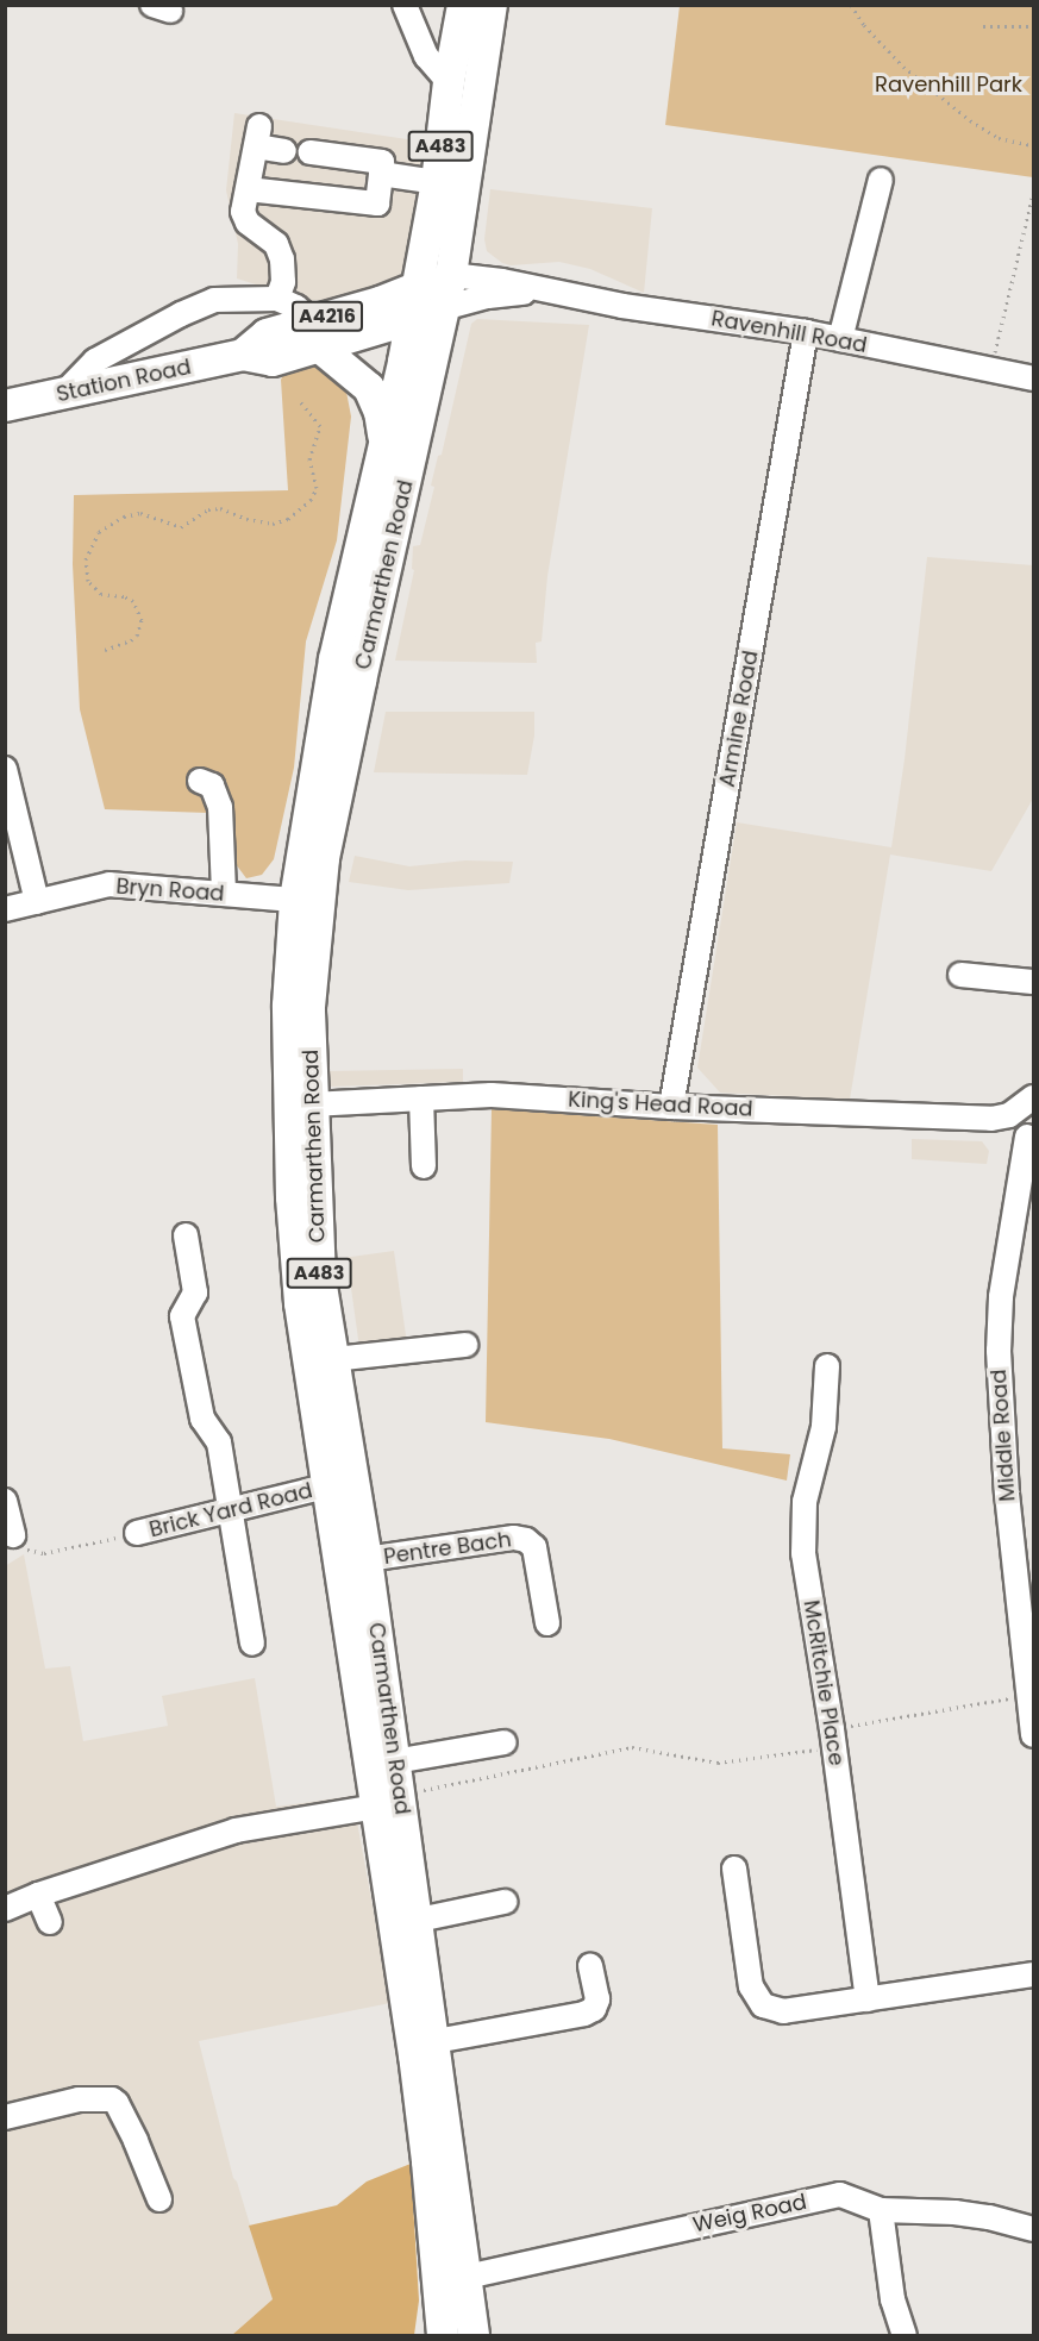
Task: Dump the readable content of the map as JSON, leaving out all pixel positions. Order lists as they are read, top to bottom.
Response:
{
  "streets": {
    "main road": [
      "A483",
      "A4216",
      "Station Road",
      "Carmarthen Road"
    ],
    "street": [
      "Ravenhill Road",
      "Armine Road",
      "Bryn Road",
      "King's Head Road",
      "Middle Road",
      "Brick Yard Road",
      "Pentre Bach",
      "McRitchie Place",
      "Weig Road"
    ]
  },
  "crossings": [
    ["Ravenhill Road", "Station Road"],
    ["Ravenhill Road", "Carmarthen Road"],
    ["Ravenhill Road", "Armine Road"],
    ["Station Road", "Carmarthen Road"],
    ["Carmarthen Road", "Bryn Road"],
    ["Carmarthen Road", "King's Head Road"],
    ["Carmarthen Road", "Brick Yard Road"],
    ["Carmarthen Road", "Pentre Bach"],
    ["Carmarthen Road", "Weig Road"],
    ["Armine Road", "King's Head Road"]
  ],
  "parks": ["Ravenhill Park"]
}
